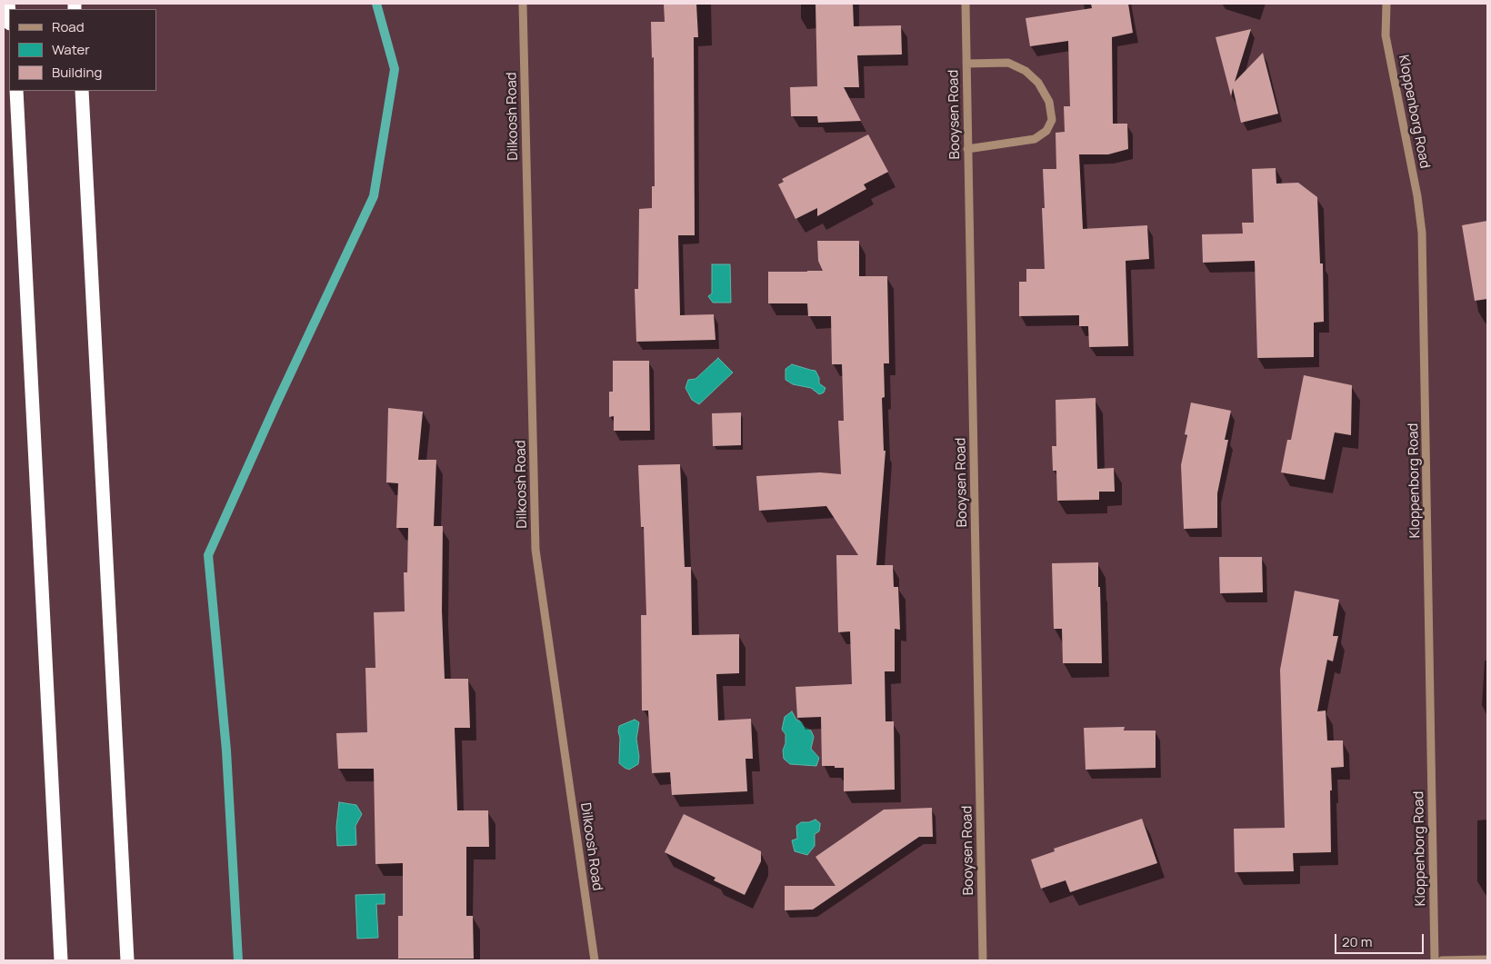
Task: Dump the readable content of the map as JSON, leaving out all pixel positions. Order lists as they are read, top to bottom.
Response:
{
  "streets": {
    "street": ["Kloppenborg Road", "Booysen Road", "Dilkoosh Road"]
  },
  "legend": ["Road", "Water", "Building"],
  "scale_bar": "20 m"
}
